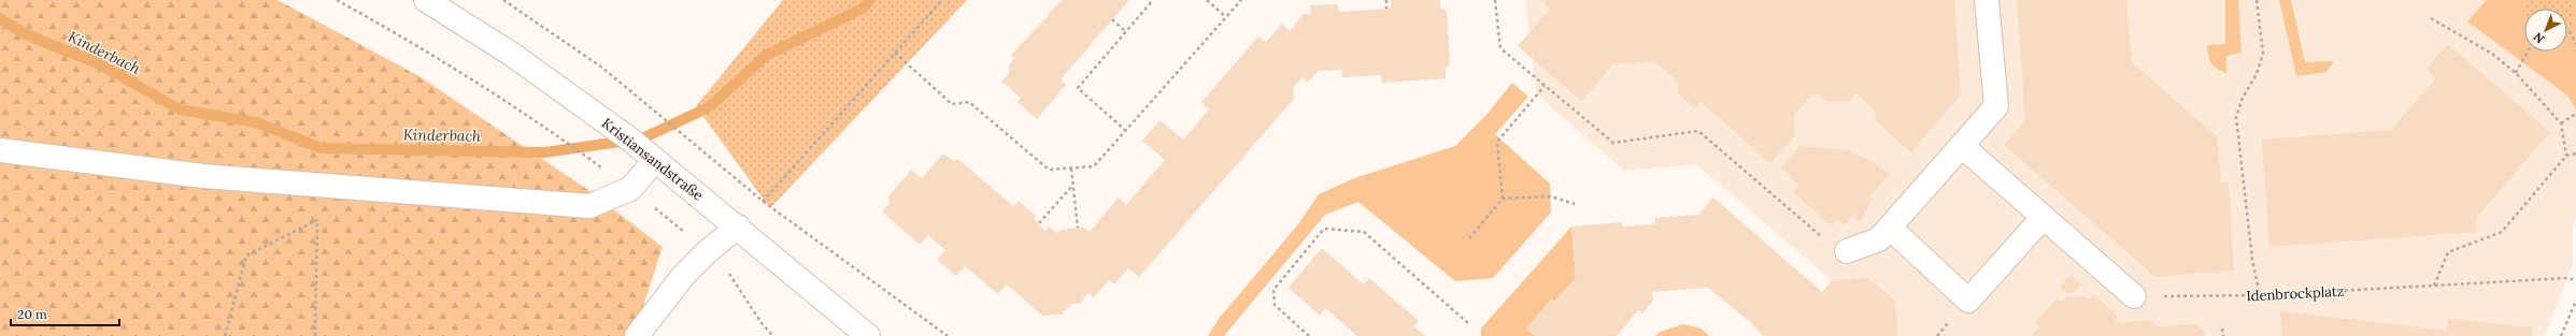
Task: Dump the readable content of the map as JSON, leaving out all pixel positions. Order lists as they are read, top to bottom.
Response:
{
  "streets": {
    "street": ["Kristiansandstraße"],
    "path": ["Idenbrockplatz"]
  },
  "water": ["Kinderbach"],
  "scale_bar": "20 m",
  "north": "bottom left"
}
